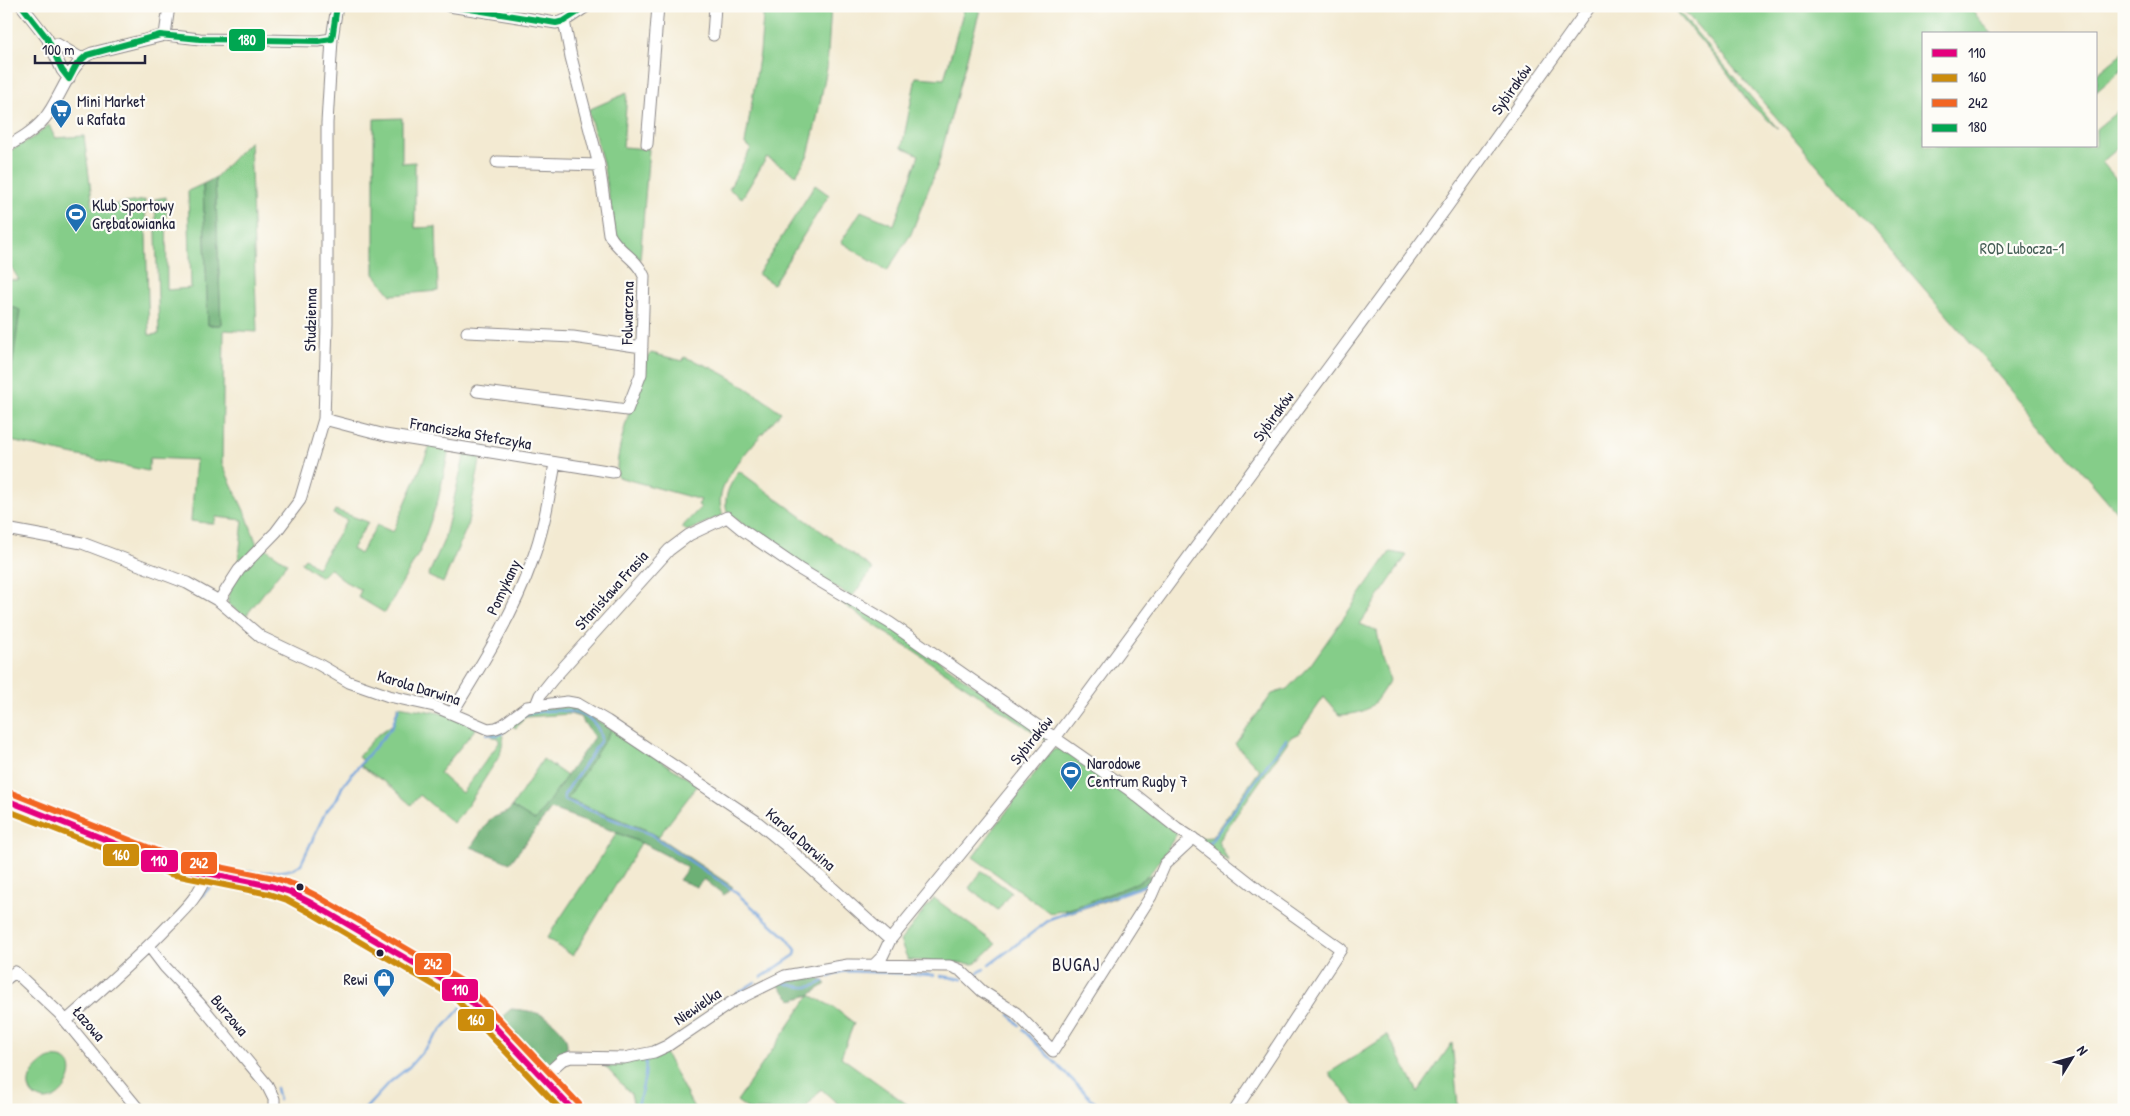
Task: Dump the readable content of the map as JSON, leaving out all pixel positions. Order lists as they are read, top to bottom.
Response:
{
  "streets": {
    "street": [
      "Sybiraków",
      "Folwarczna",
      "Studzienna",
      "Franciszka Stefczyka",
      "Pomykany",
      "Stanisława Frasia",
      "Karola Darwina",
      "Niewielka",
      "Burzowa",
      "Łazowa"
    ]
  },
  "crossings": [
    ["Sybiraków", "Stanisława Frasia"],
    ["Sybiraków", "Karola Darwina"],
    ["Sybiraków", "Niewielka"],
    ["Studzienna", "Franciszka Stefczyka"],
    ["Studzienna", "Karola Darwina"],
    ["Franciszka Stefczyka", "Pomykany"],
    ["Pomykany", "Karola Darwina"],
    ["Stanisława Frasia", "Karola Darwina"]
  ],
  "districts": ["BUGAJ"],
  "parks": ["ROD Lubocza-1"],
  "places": {
    "supermarket": ["Mini Market u Rafała"],
    "sports": ["Klub Sportowy Grębałowianka", "Narodowe Centrum Rugby 7"],
    "shop": ["Rewi"]
  },
  "lines": [
    "transit line 180",
    "transit line 242",
    "transit line 110",
    "transit line 160"
  ],
  "legend": [
    "110",
    "160",
    "242",
    "180"
  ],
  "scale_bar": "100 m",
  "north": "top right"
}
